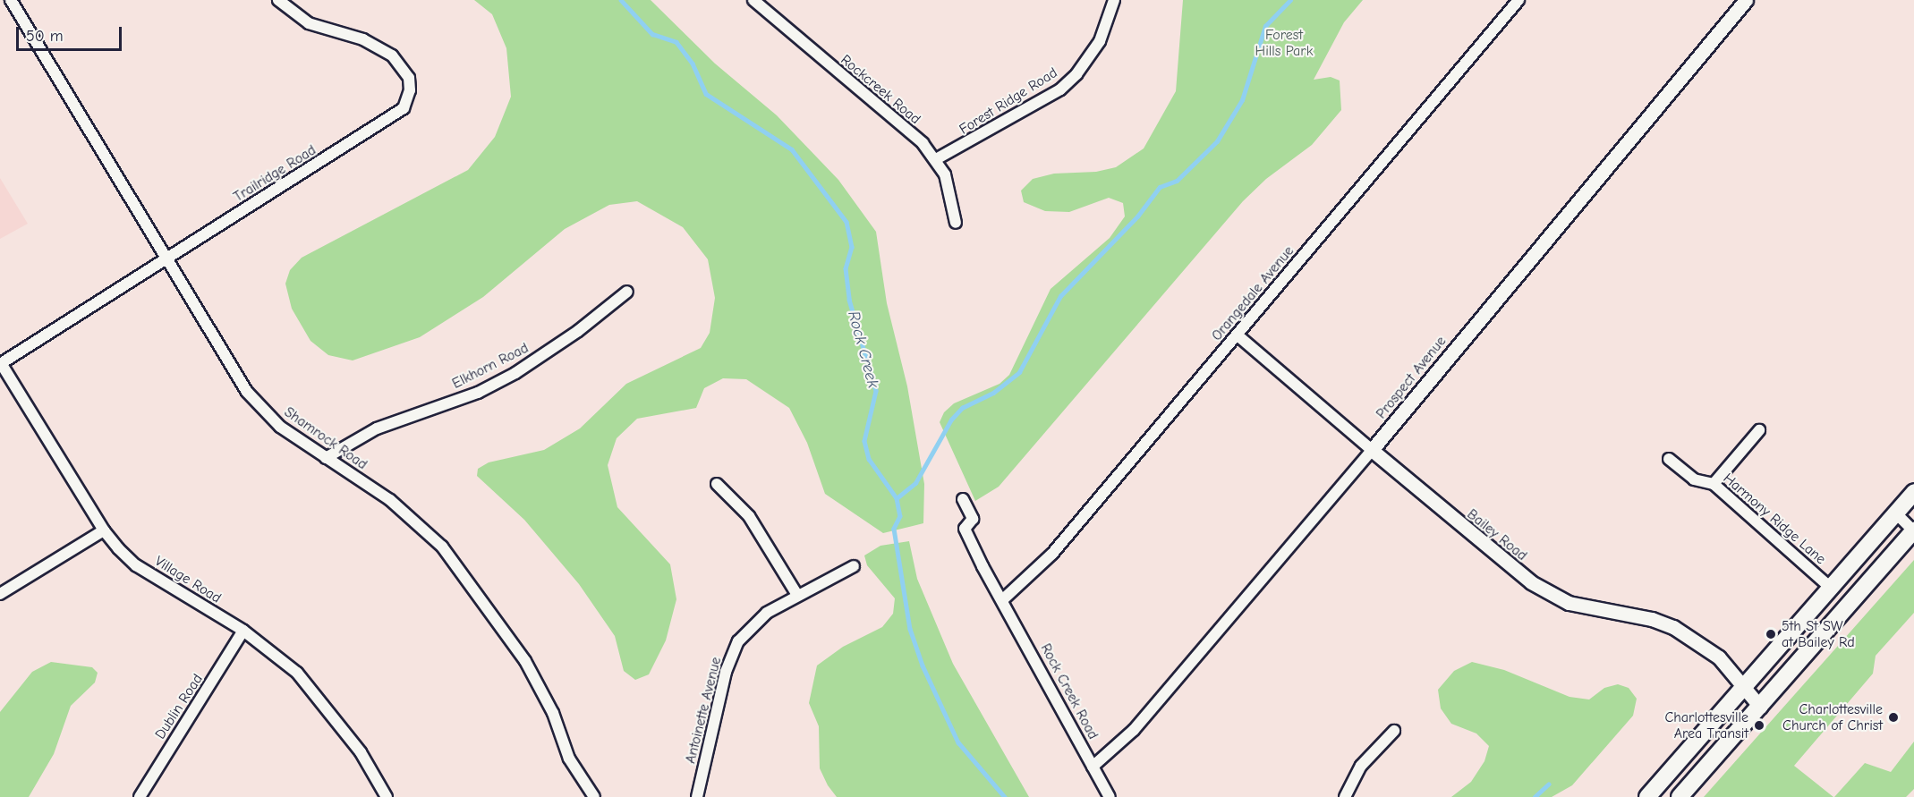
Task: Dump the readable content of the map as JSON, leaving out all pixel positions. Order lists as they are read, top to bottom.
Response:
{
  "streets": {
    "street": [
      "Rockcreek Road",
      "Forest Ridge Road",
      "Trailridge Road",
      "Orangedale Avenue",
      "Elkhorn Road",
      "Prospect Avenue",
      "Shamrock Road",
      "Harmony Ridge Lane",
      "Bailey Road",
      "Village Road",
      "Rock Creek Road",
      "Dublin Road",
      "Antoinette Avenue"
    ]
  },
  "crossings": [
    ["Rockcreek Road", "Forest Ridge Road"],
    ["Trailridge Road", "Shamrock Road"],
    ["Trailridge Road", "Village Road"],
    ["Orangedale Avenue", "Bailey Road"],
    ["Orangedale Avenue", "Rock Creek Road"],
    ["Elkhorn Road", "Shamrock Road"],
    ["Prospect Avenue", "Bailey Road"],
    ["Prospect Avenue", "Rock Creek Road"],
    ["Village Road", "Dublin Road"]
  ],
  "water": ["Rock Creek"],
  "parks": ["Forest Hills Park"],
  "places": ["5th St SW at Bailey Rd", "Charlottesville Church of Christ", "Charlottesville Area Transit"],
  "scale_bar": "50 m"
}
